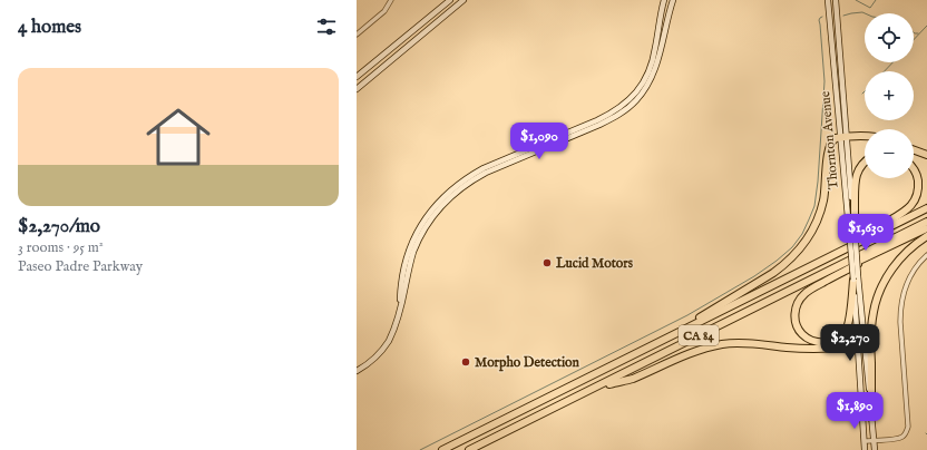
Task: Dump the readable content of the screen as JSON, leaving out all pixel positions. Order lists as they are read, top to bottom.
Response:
{
  "streets": {
    "highway": ["CA 84"],
    "street": ["Thornton Avenue"]
  },
  "places": ["Lucid Motors", "Morpho Detection"],
  "page": {
    "heading": "4 homes",
    "map_buttons": ["+", "−"],
    "list": [
      {
        "name": "$2,270/mo",
        "note": "3 rooms · 95 m² · Paseo Padre Parkway"
      }
    ],
    "price": [
      "$1,090",
      "$1,630",
      "$2,270",
      "$1,890"
    ]
  }
}
